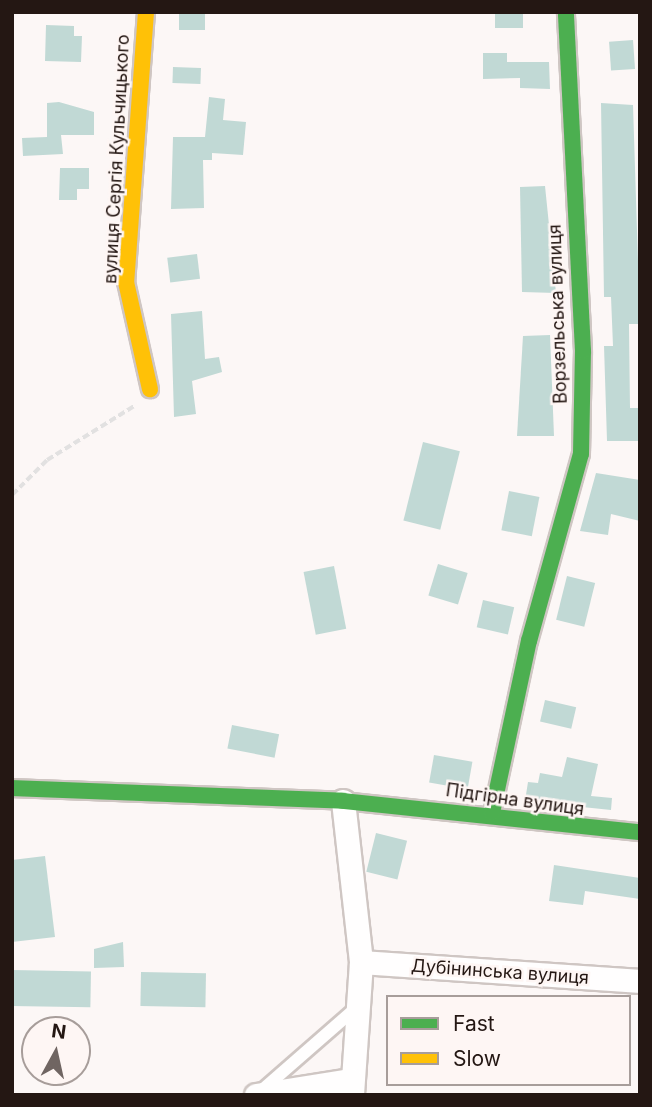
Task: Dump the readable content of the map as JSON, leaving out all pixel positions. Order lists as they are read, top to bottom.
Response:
{
  "streets": {
    "street": [
      "вулиця Сергія Кульчицького",
      "Ворзельська вулиця",
      "Підгірна вулиця",
      "Дубінинська вулиця"
    ]
  },
  "crossings": [
    ["Ворзельська вулиця", "Підгірна вулиця"]
  ],
  "legend": ["Fast", "Slow"],
  "north": "top"
}
